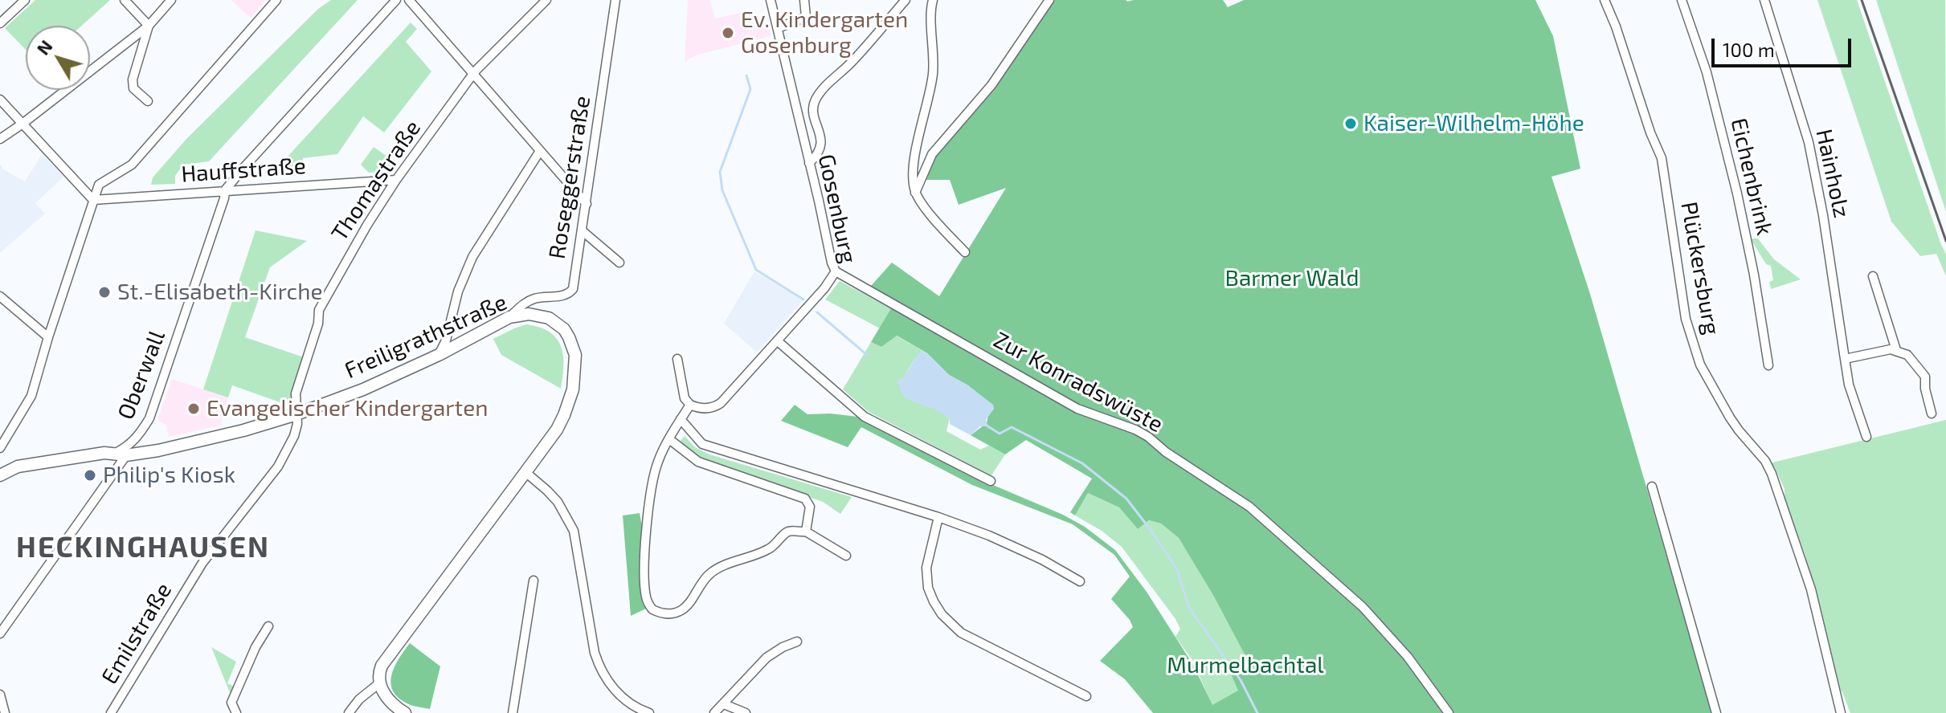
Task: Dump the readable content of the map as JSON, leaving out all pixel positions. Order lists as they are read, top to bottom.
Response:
{
  "streets": {
    "street": [
      "Hauffstraße",
      "Hainholz",
      "Eichenbrink",
      "Roseggerstraße",
      "Thomastraße",
      "Gosenburg",
      "Plückersburg",
      "Freiligrathstraße",
      "Oberwall",
      "Zur Konradswüste",
      "Emilstraße"
    ]
  },
  "crossings": [
    ["Hauffstraße", "Thomastraße"],
    ["Hauffstraße", "Oberwall"],
    ["Roseggerstraße", "Freiligrathstraße"],
    ["Thomastraße", "Freiligrathstraße"],
    ["Thomastraße", "Emilstraße"],
    ["Gosenburg", "Zur Konradswüste"],
    ["Freiligrathstraße", "Oberwall"],
    ["Freiligrathstraße", "Emilstraße"]
  ],
  "districts": ["HECKINGHAUSEN"],
  "parks": ["Barmer Wald", "Murmelbachtal"],
  "places": [
    "Ev. Kindergarten Gosenburg",
    "Kaiser-Wilhelm-Höhe",
    "St.-Elisabeth-Kirche",
    "Evangelischer Kindergarten",
    "Philip's Kiosk"
  ],
  "scale_bar": "100 m",
  "north": "top left"
}
